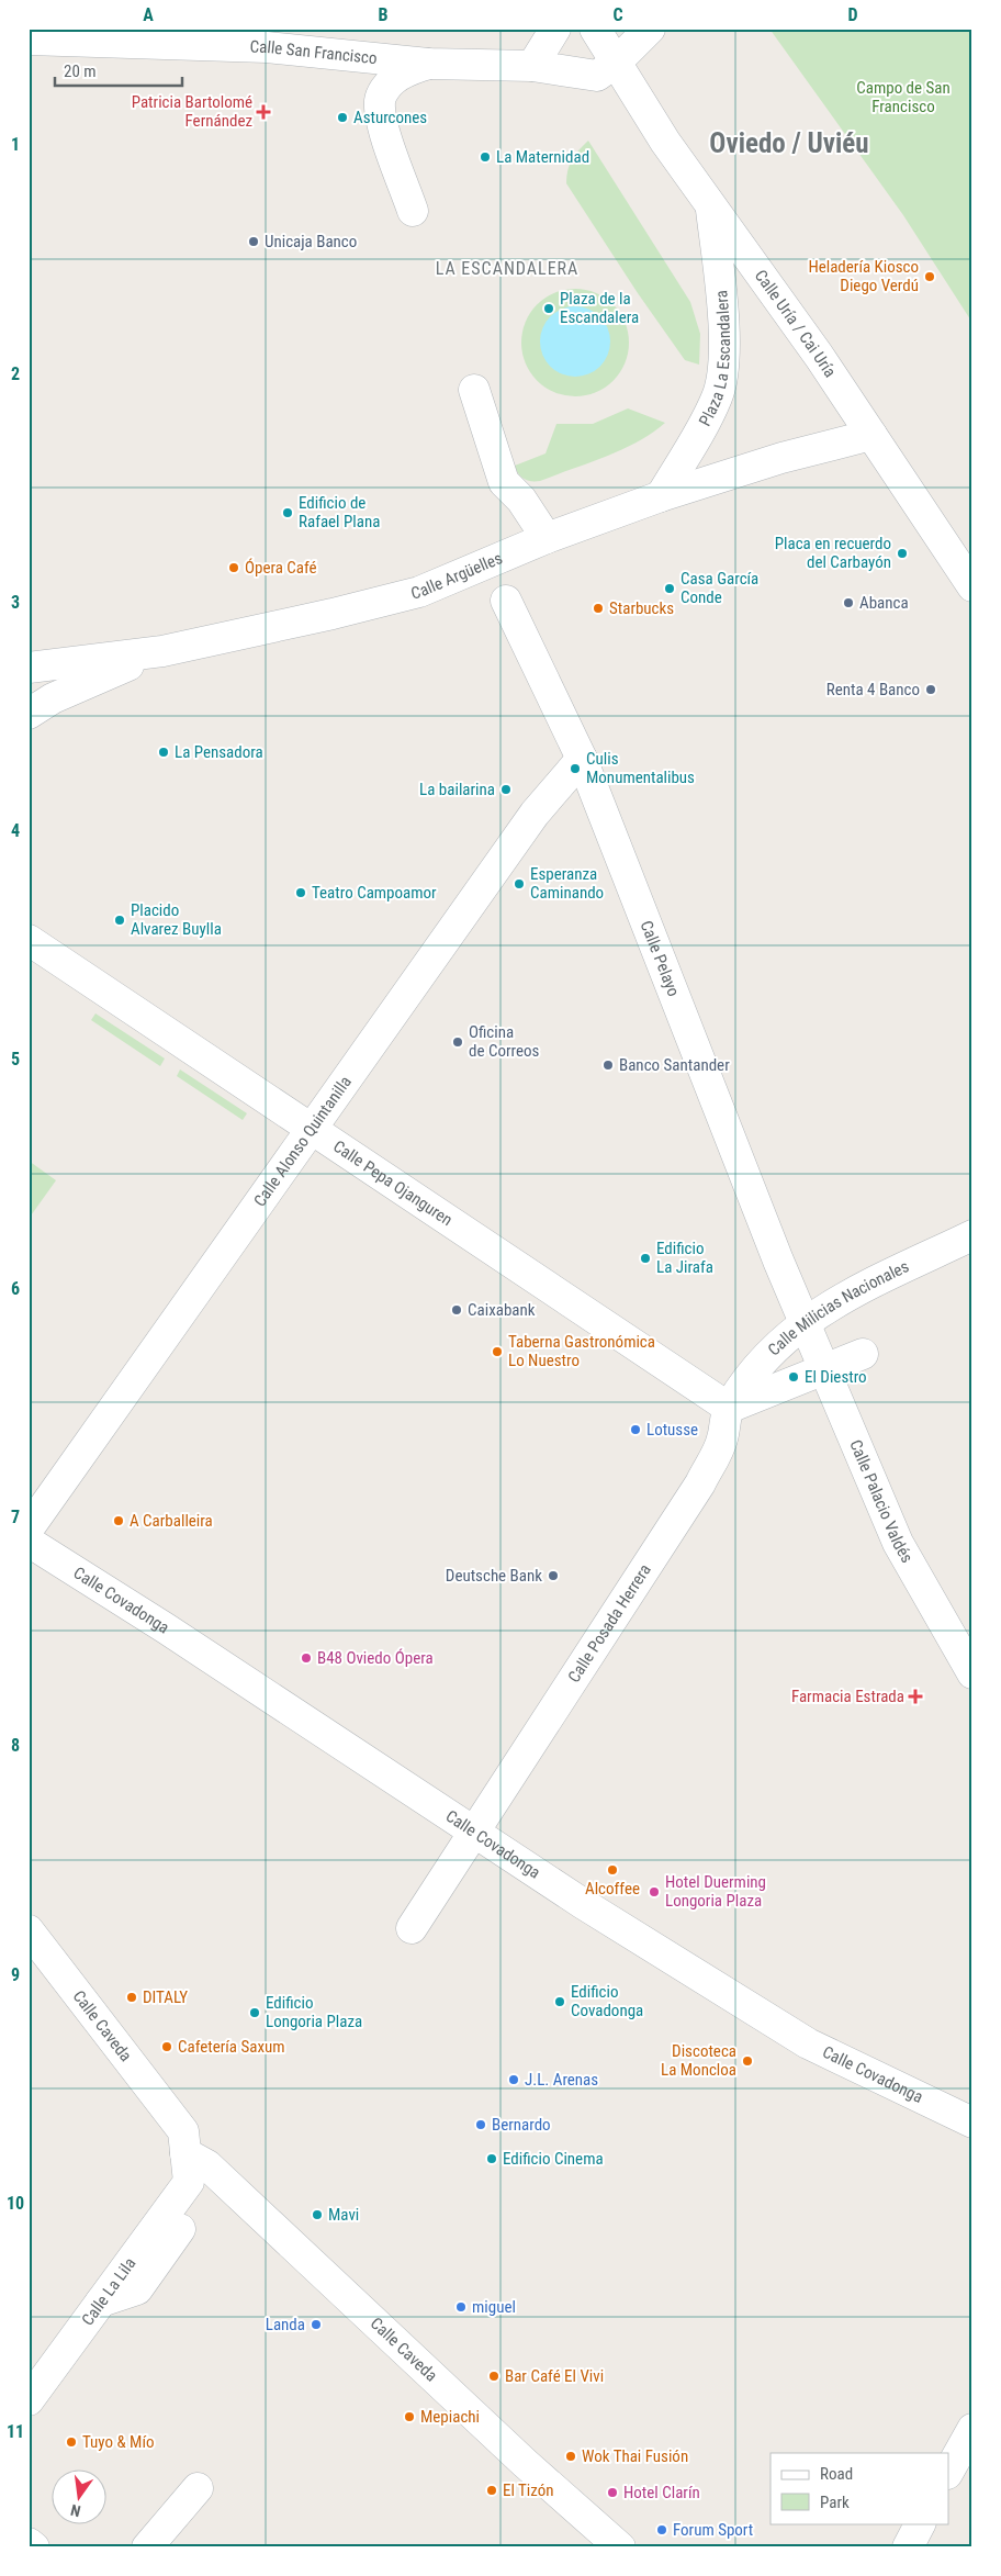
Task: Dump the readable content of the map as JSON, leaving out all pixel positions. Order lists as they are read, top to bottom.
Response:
{
  "streets": {
    "street": [
      "Calle San Francisco",
      "Calle Uría / Cai Uría",
      "Plaza La Escandalera",
      "Calle Argüelles",
      "Calle Pelayo",
      "Calle Alonso Quintanilla",
      "Calle Pepa Ojanguren",
      "Calle Milicias Nacionales",
      "Calle Palacio Valdés",
      "Calle Covadonga",
      "Calle Posada Herrera",
      "Calle Caveda",
      "Calle La Lila"
    ]
  },
  "crossings": [
    ["Calle San Francisco", "Calle Uría / Cai Uría"],
    ["Calle Uría / Cai Uría", "Plaza La Escandalera"],
    ["Calle Uría / Cai Uría", "Calle Argüelles"],
    ["Plaza La Escandalera", "Calle Argüelles"],
    ["Calle Pelayo", "Calle Alonso Quintanilla"],
    ["Calle Pelayo", "Calle Milicias Nacionales"],
    ["Calle Pelayo", "Calle Palacio Valdés"],
    ["Calle Alonso Quintanilla", "Calle Pepa Ojanguren"],
    ["Calle Pepa Ojanguren", "Calle Milicias Nacionales"],
    ["Calle Pepa Ojanguren", "Calle Posada Herrera"],
    ["Calle Milicias Nacionales", "Calle Palacio Valdés"],
    ["Calle Milicias Nacionales", "Calle Posada Herrera"],
    ["Calle Covadonga", "Calle Posada Herrera"],
    ["Calle Caveda", "Calle La Lila"]
  ],
  "districts": ["Oviedo / Uviéu", "LA ESCANDALERA"],
  "parks": ["Campo de San Francisco"],
  "places": {
    "health": ["Patricia Bartolomé Fernández", "Farmacia Estrada"],
    "other": [
      "Asturcones",
      "La Maternidad",
      "Unicaja Banco",
      "Heladería Kiosco Diego Verdú",
      "Plaza de la Escandalera",
      "Edificio de Rafael Plana",
      "Placa en recuerdo del Carbayón",
      "Ópera Café",
      "Casa García Conde",
      "Abanca",
      "Starbucks",
      "Renta 4 Banco",
      "La Pensadora",
      "Culis Monumentalibus",
      "La bailarina",
      "Esperanza Caminando",
      "Teatro Campoamor",
      "Placido Alvarez Buylla",
      "Oficina de Correos",
      "Banco Santander",
      "Edificio La Jirafa",
      "Caixabank",
      "Taberna Gastronómica Lo Nuestro",
      "El Diestro",
      "Lotusse",
      "A Carballeira",
      "Deutsche Bank",
      "B48 Oviedo Ópera",
      "Alcoffee",
      "Hotel Duerming Longoria Plaza",
      "DITALY",
      "Edificio Covadonga",
      "Edificio Longoria Plaza",
      "Cafetería Saxum",
      "Discoteca La Moncloa",
      "J.L. Arenas",
      "Bernardo",
      "Edificio Cinema",
      "Mavi",
      "miguel",
      "Landa",
      "Bar Café El Vivi",
      "Mepiachi",
      "Tuyo & Mío",
      "Wok Thai Fusión",
      "El Tizón",
      "Hotel Clarín",
      "Forum Sport"
    ]
  },
  "legend": ["Road", "Park"],
  "scale_bar": "20 m",
  "north": "bottom",
  "grid": {
    "columns": [
      "A",
      "B",
      "C",
      "D"
    ],
    "rows": [
      "1",
      "2",
      "3",
      "4",
      "5",
      "6",
      "7",
      "8",
      "9",
      "10",
      "11"
    ]
  }
}
